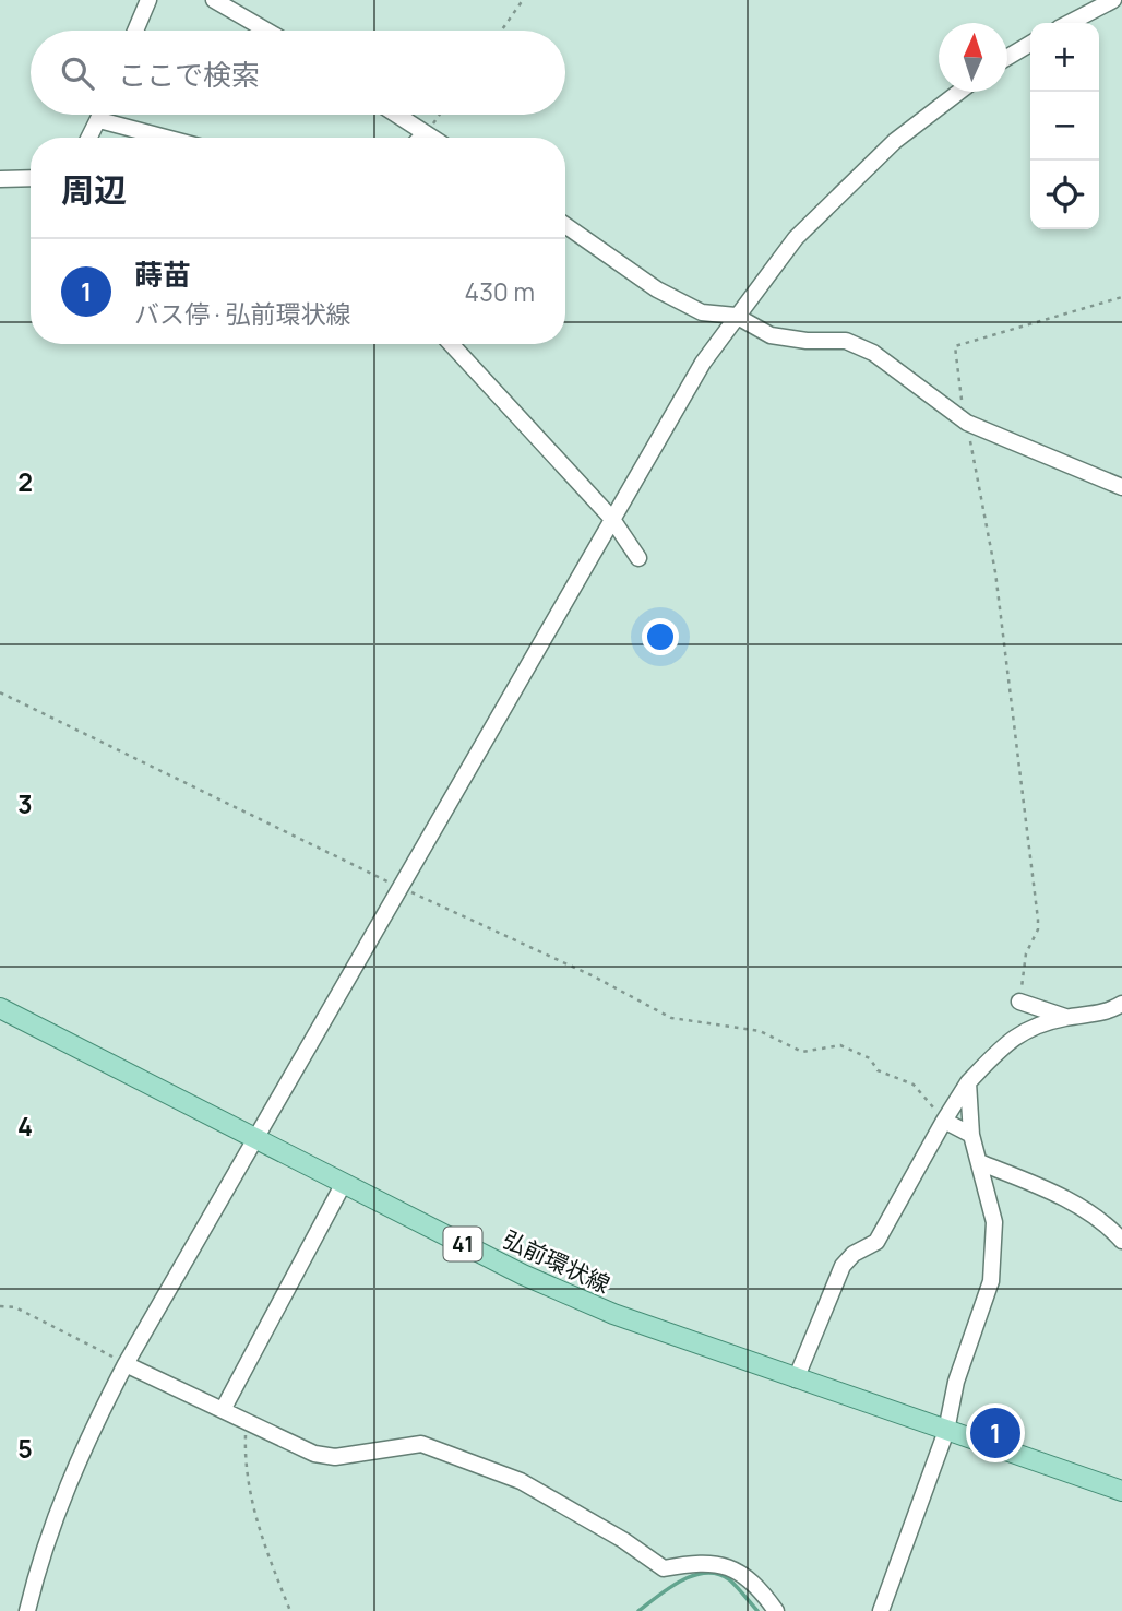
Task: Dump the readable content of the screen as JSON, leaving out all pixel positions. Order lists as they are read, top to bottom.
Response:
{
  "streets": {
    "main road": ["41", "弘前環状線"]
  },
  "north": "top",
  "page": {
    "map_buttons": ["+", "−"],
    "search": "ここで検索",
    "heading": "周辺",
    "list": [
      {
        "mark": "1",
        "name": "蒔苗",
        "note": "バス停 · 弘前環状線",
        "value": "430 m"
      }
    ],
    "pins": "1"
  },
  "grid": {
    "rows": [
      "2",
      "3",
      "4",
      "5"
    ]
  }
}
